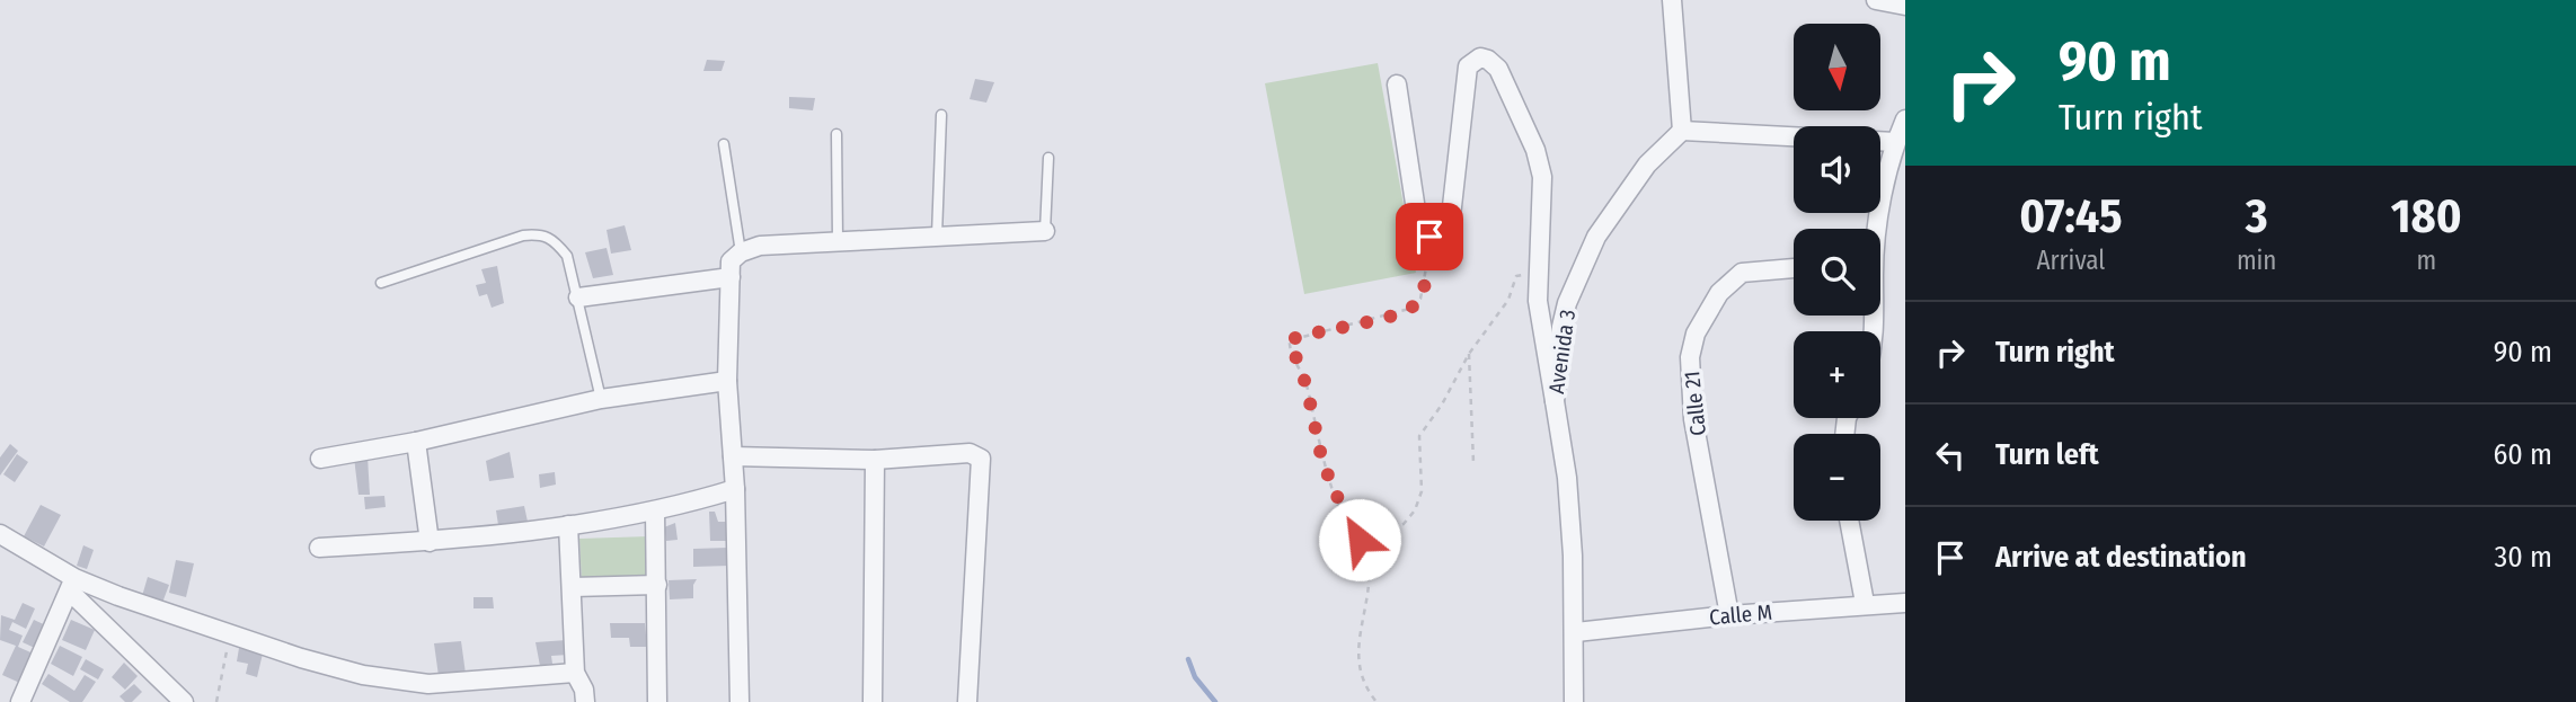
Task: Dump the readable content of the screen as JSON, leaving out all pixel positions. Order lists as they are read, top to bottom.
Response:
{
  "streets": {
    "street": ["Avenida 3", "Calle 21", "Calle M"]
  },
  "crossings": [
    ["Avenida 3", "Calle M"],
    ["Calle 21", "Calle M"]
  ],
  "north": "bottom",
  "page": {
    "turn": ["90 m", "Turn right"],
    "map_buttons": ["+", "−"],
    "eta": [
      "07:45",
      "Arrival",
      "3",
      "min",
      "180",
      "m"
    ],
    "list": [
      {
        "name": "Turn right",
        "value": "90 m"
      },
      {
        "name": "Turn left",
        "value": "60 m"
      },
      {
        "name": "Arrive at destination",
        "value": "30 m"
      }
    ]
  }
}
